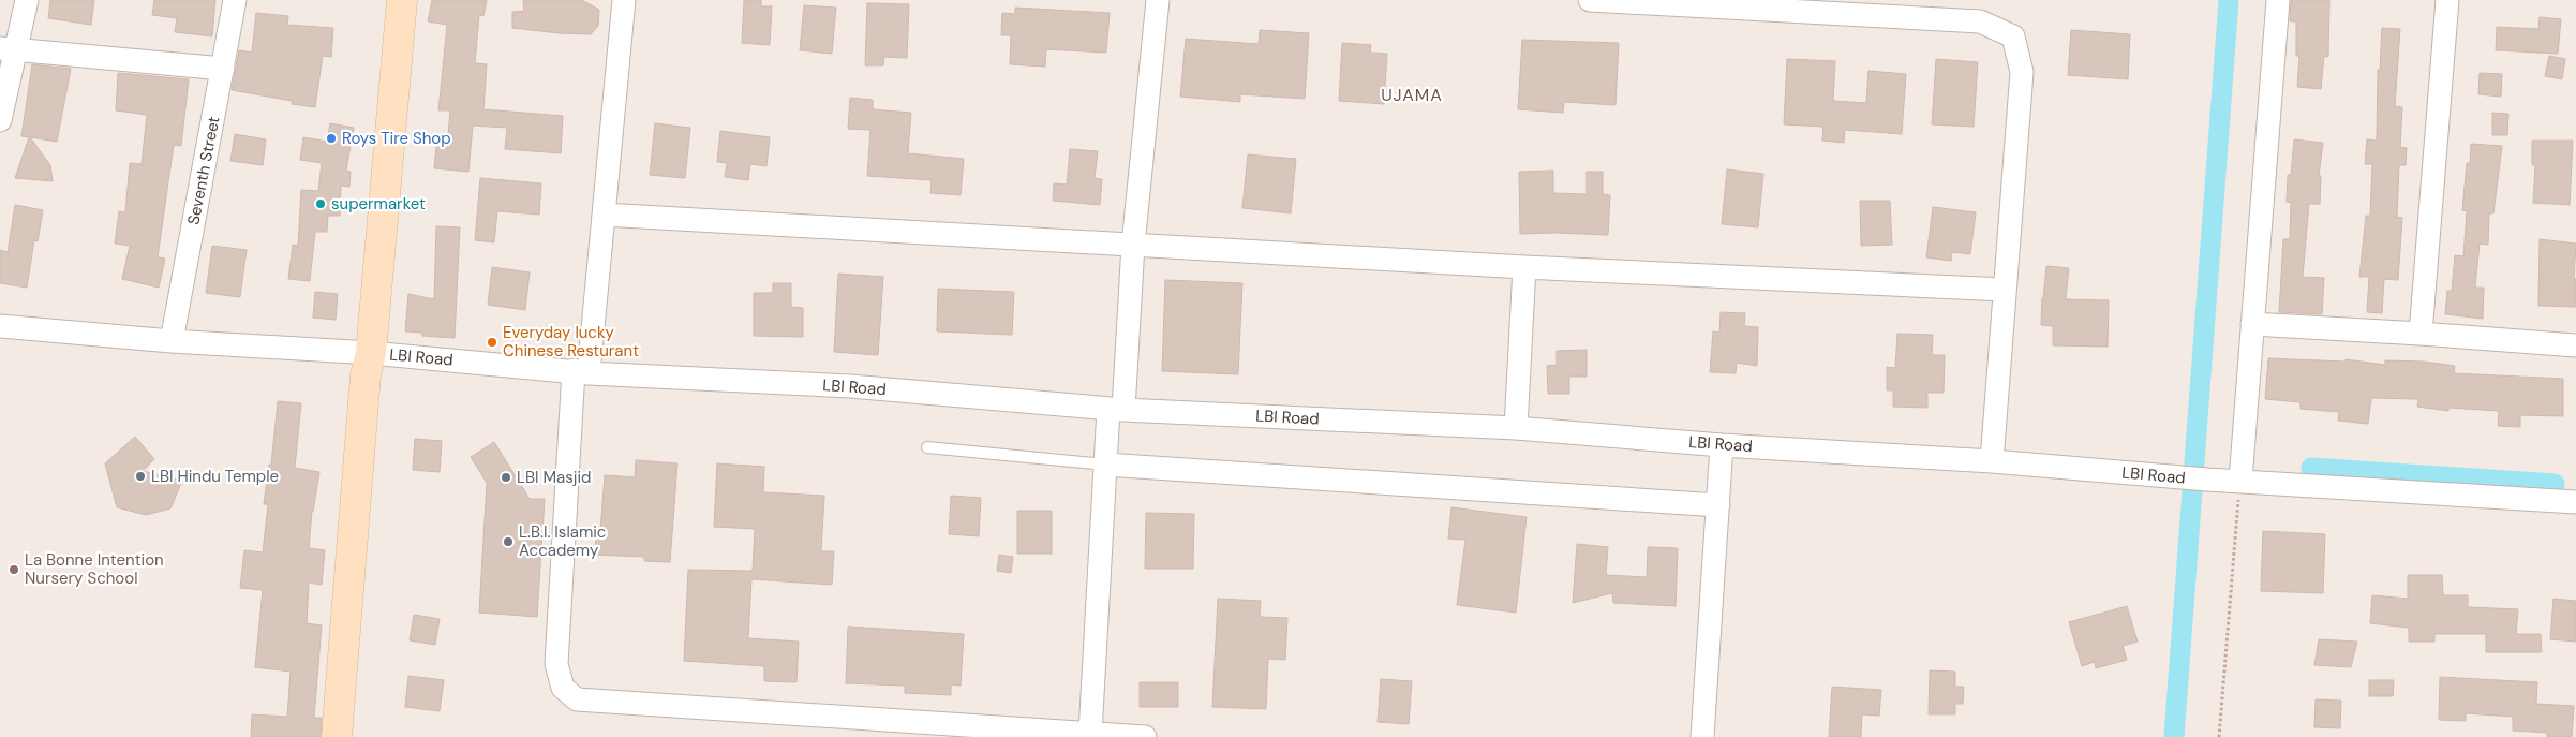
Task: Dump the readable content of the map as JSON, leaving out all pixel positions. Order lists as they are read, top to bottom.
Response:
{
  "streets": {
    "street": ["Seventh Street", "LBI Road"]
  },
  "crossings": [
    ["Seventh Street", "LBI Road"]
  ],
  "districts": ["UJAMA"],
  "places": [
    "Roys Tire Shop",
    "supermarket",
    "Everyday lucky Chinese Resturant",
    "LBI Hindu Temple",
    "LBI Masjid",
    "L.B.I. Islamic Accademy",
    "La Bonne Intention Nursery School"
  ]
}
